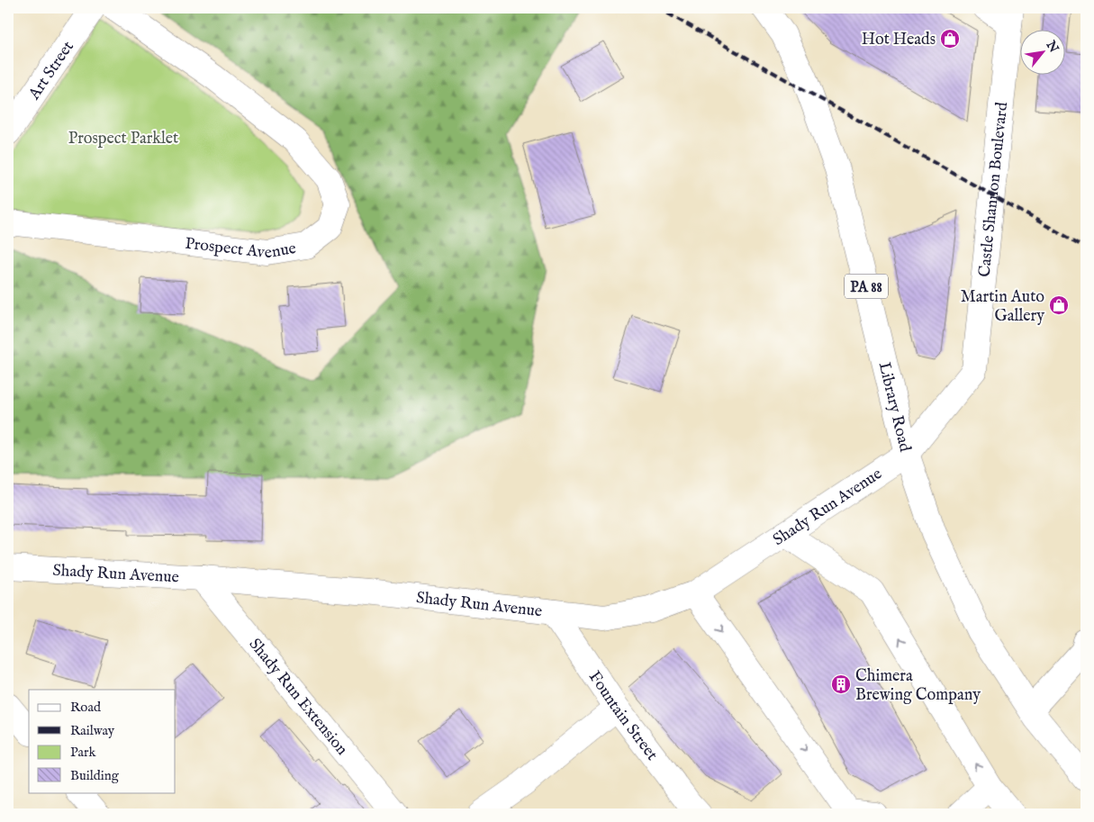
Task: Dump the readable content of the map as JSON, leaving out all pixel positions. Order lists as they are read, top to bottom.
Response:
{
  "streets": {
    "street": [
      "Art Street",
      "Castle Shannon Boulevard",
      "Prospect Avenue",
      "PA 88",
      "Library Road",
      "Shady Run Avenue",
      "Shady Run Extension",
      "Fountain Street"
    ]
  },
  "crossings": [
    ["Castle Shannon Boulevard", "Library Road"],
    ["Castle Shannon Boulevard", "Shady Run Avenue"],
    ["Library Road", "Shady Run Avenue"],
    ["Shady Run Avenue", "Shady Run Extension"],
    ["Shady Run Avenue", "Fountain Street"]
  ],
  "parks": ["Prospect Parklet"],
  "places": {
    "shop": ["Hot Heads", "Martin Auto Gallery"],
    "building": ["Chimera Brewing Company"]
  },
  "legend": [
    "Road",
    "Railway",
    "Park",
    "Building"
  ],
  "north": "top right"
}
